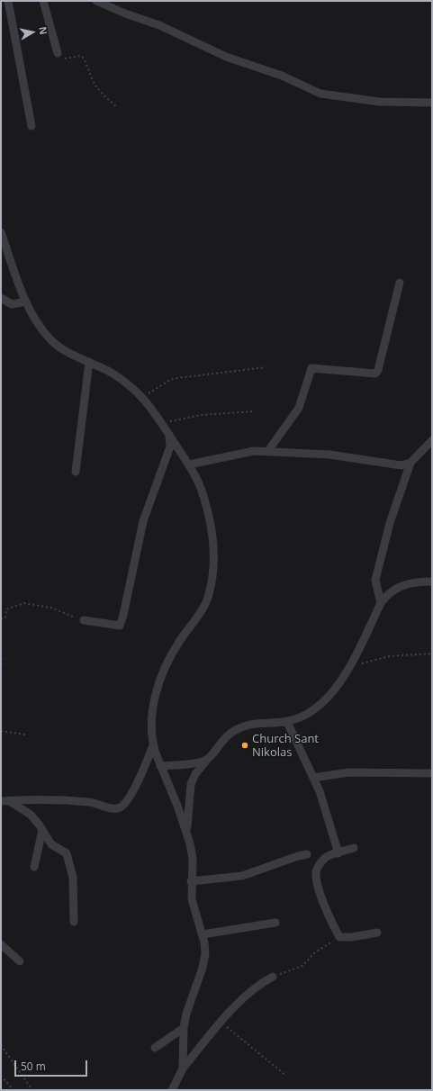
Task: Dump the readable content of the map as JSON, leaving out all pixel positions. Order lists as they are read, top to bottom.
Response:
{
  "places": ["Church Sant Nikolas"],
  "scale_bar": "50 m",
  "north": "right"
}
